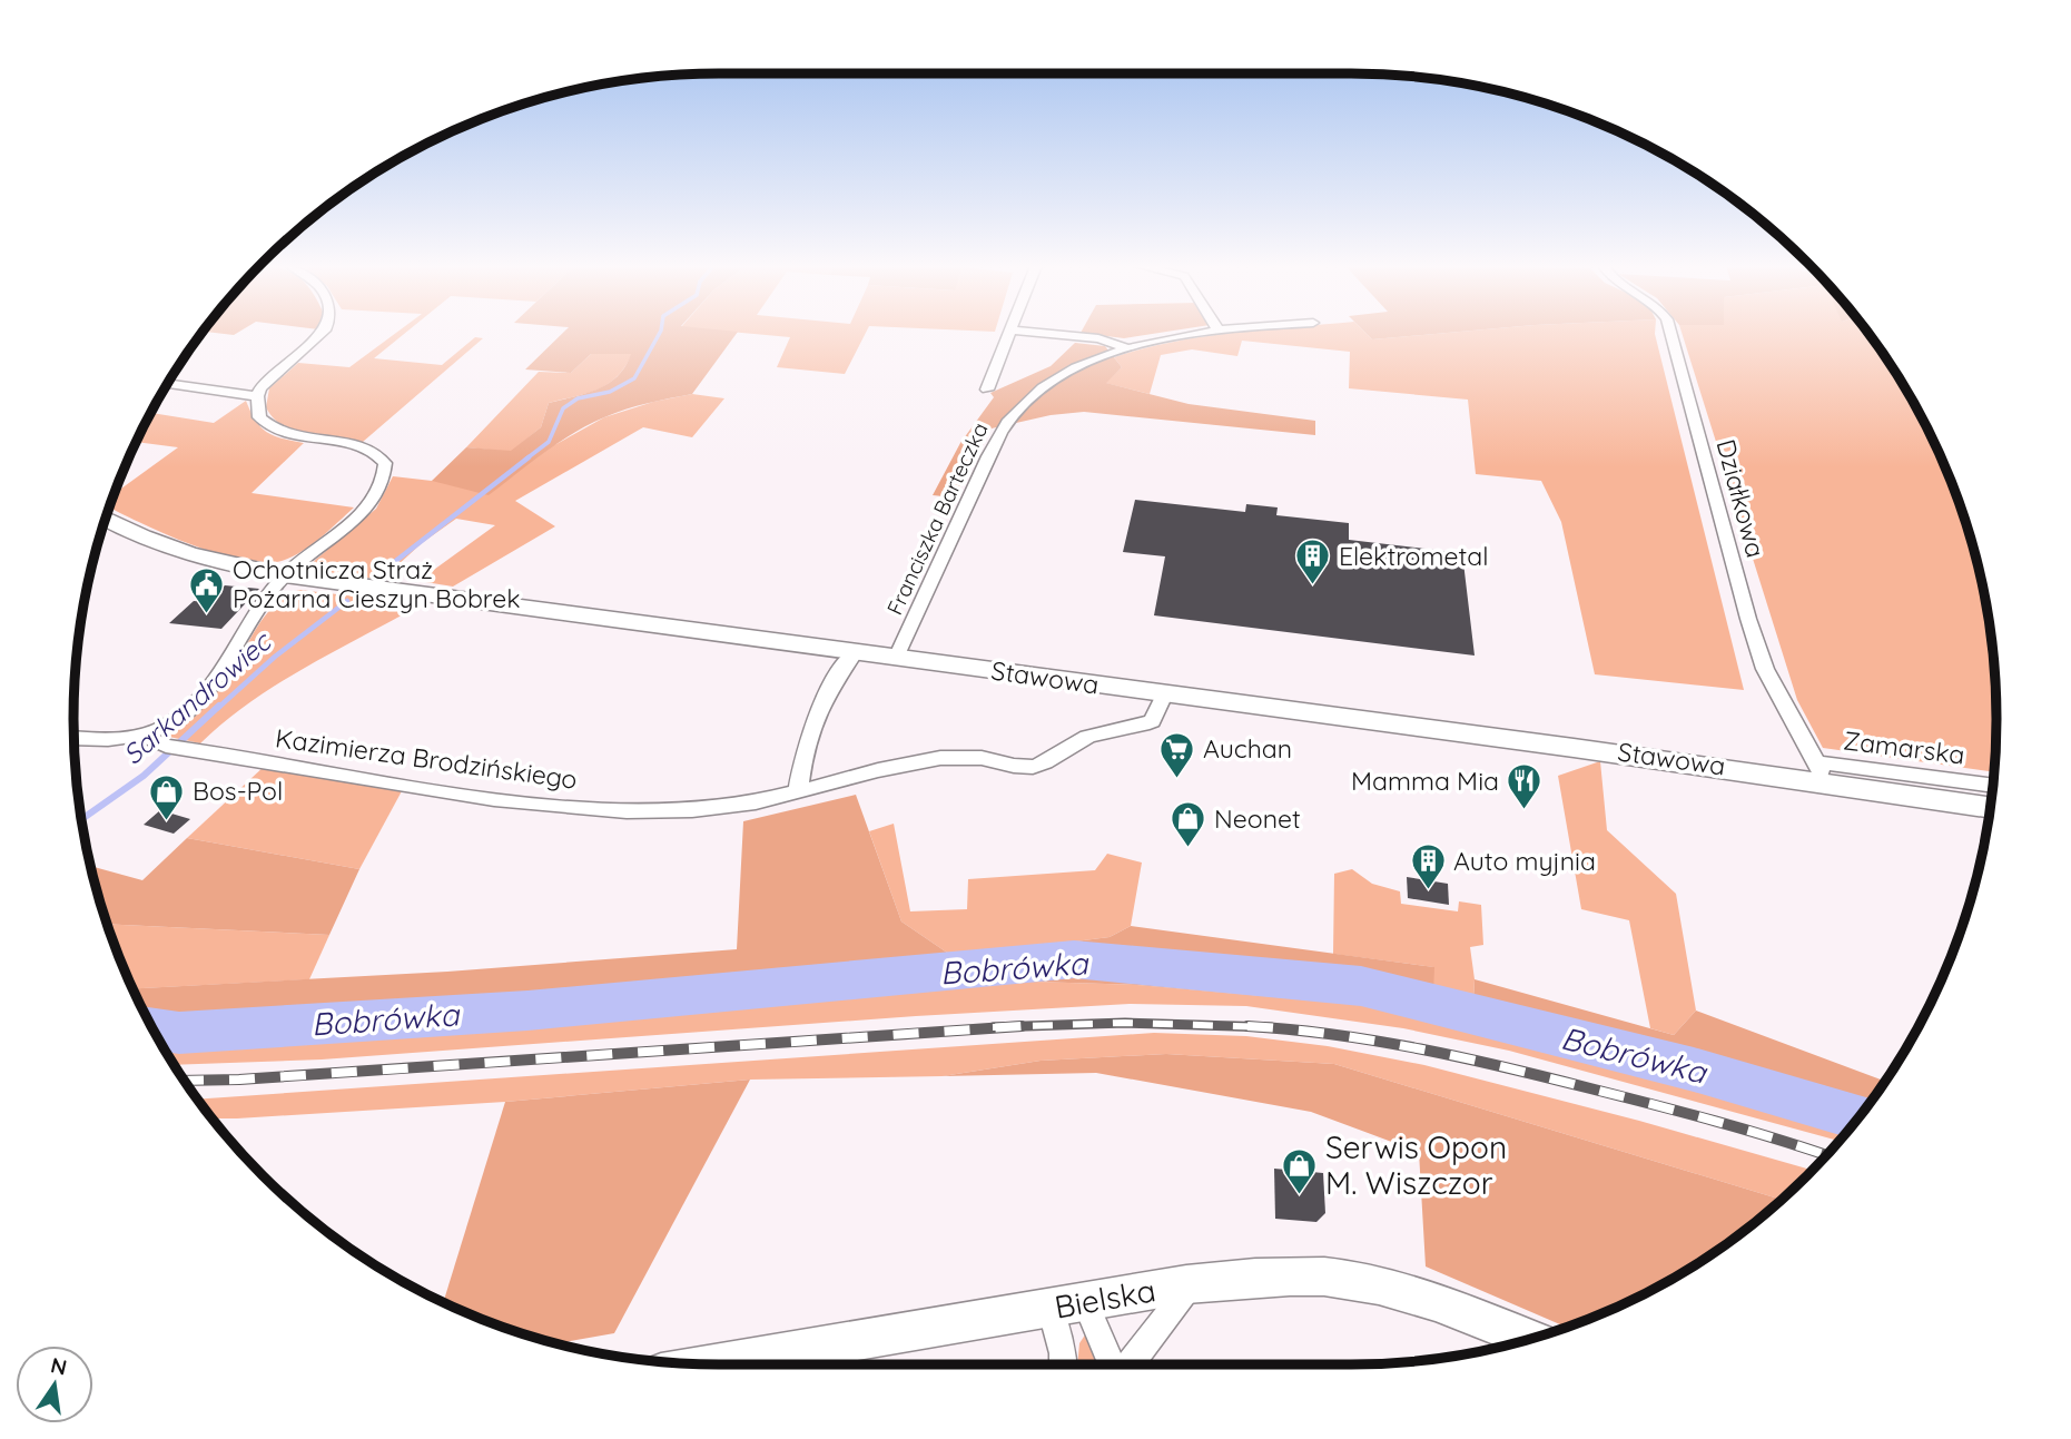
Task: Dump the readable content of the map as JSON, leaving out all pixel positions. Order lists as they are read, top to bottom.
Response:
{
  "streets": {
    "street": [
      "Działkowa",
      "Franciszka Barteczka",
      "Stawowa",
      "Zamarska",
      "Kazimierza Brodzińskiego",
      "Bielska"
    ]
  },
  "crossings": [
    ["Działkowa", "Stawowa"],
    ["Działkowa", "Zamarska"],
    ["Franciszka Barteczka", "Stawowa"],
    ["Stawowa", "Zamarska"],
    ["Stawowa", "Kazimierza Brodzińskiego"]
  ],
  "water": ["Sarkandrowiec", "Bobrówka"],
  "places": {
    "building": ["Elektrometal", "Auto myjnia"],
    "public building": ["Ochotnicza Straż Pożarna Cieszyn Bobrek"],
    "supermarket": ["Auchan"],
    "restaurant": ["Mamma Mia"],
    "shop": ["Bos-Pol", "Neonet", "Serwis Opon M. Wiszczor"]
  },
  "north": "top"
}
